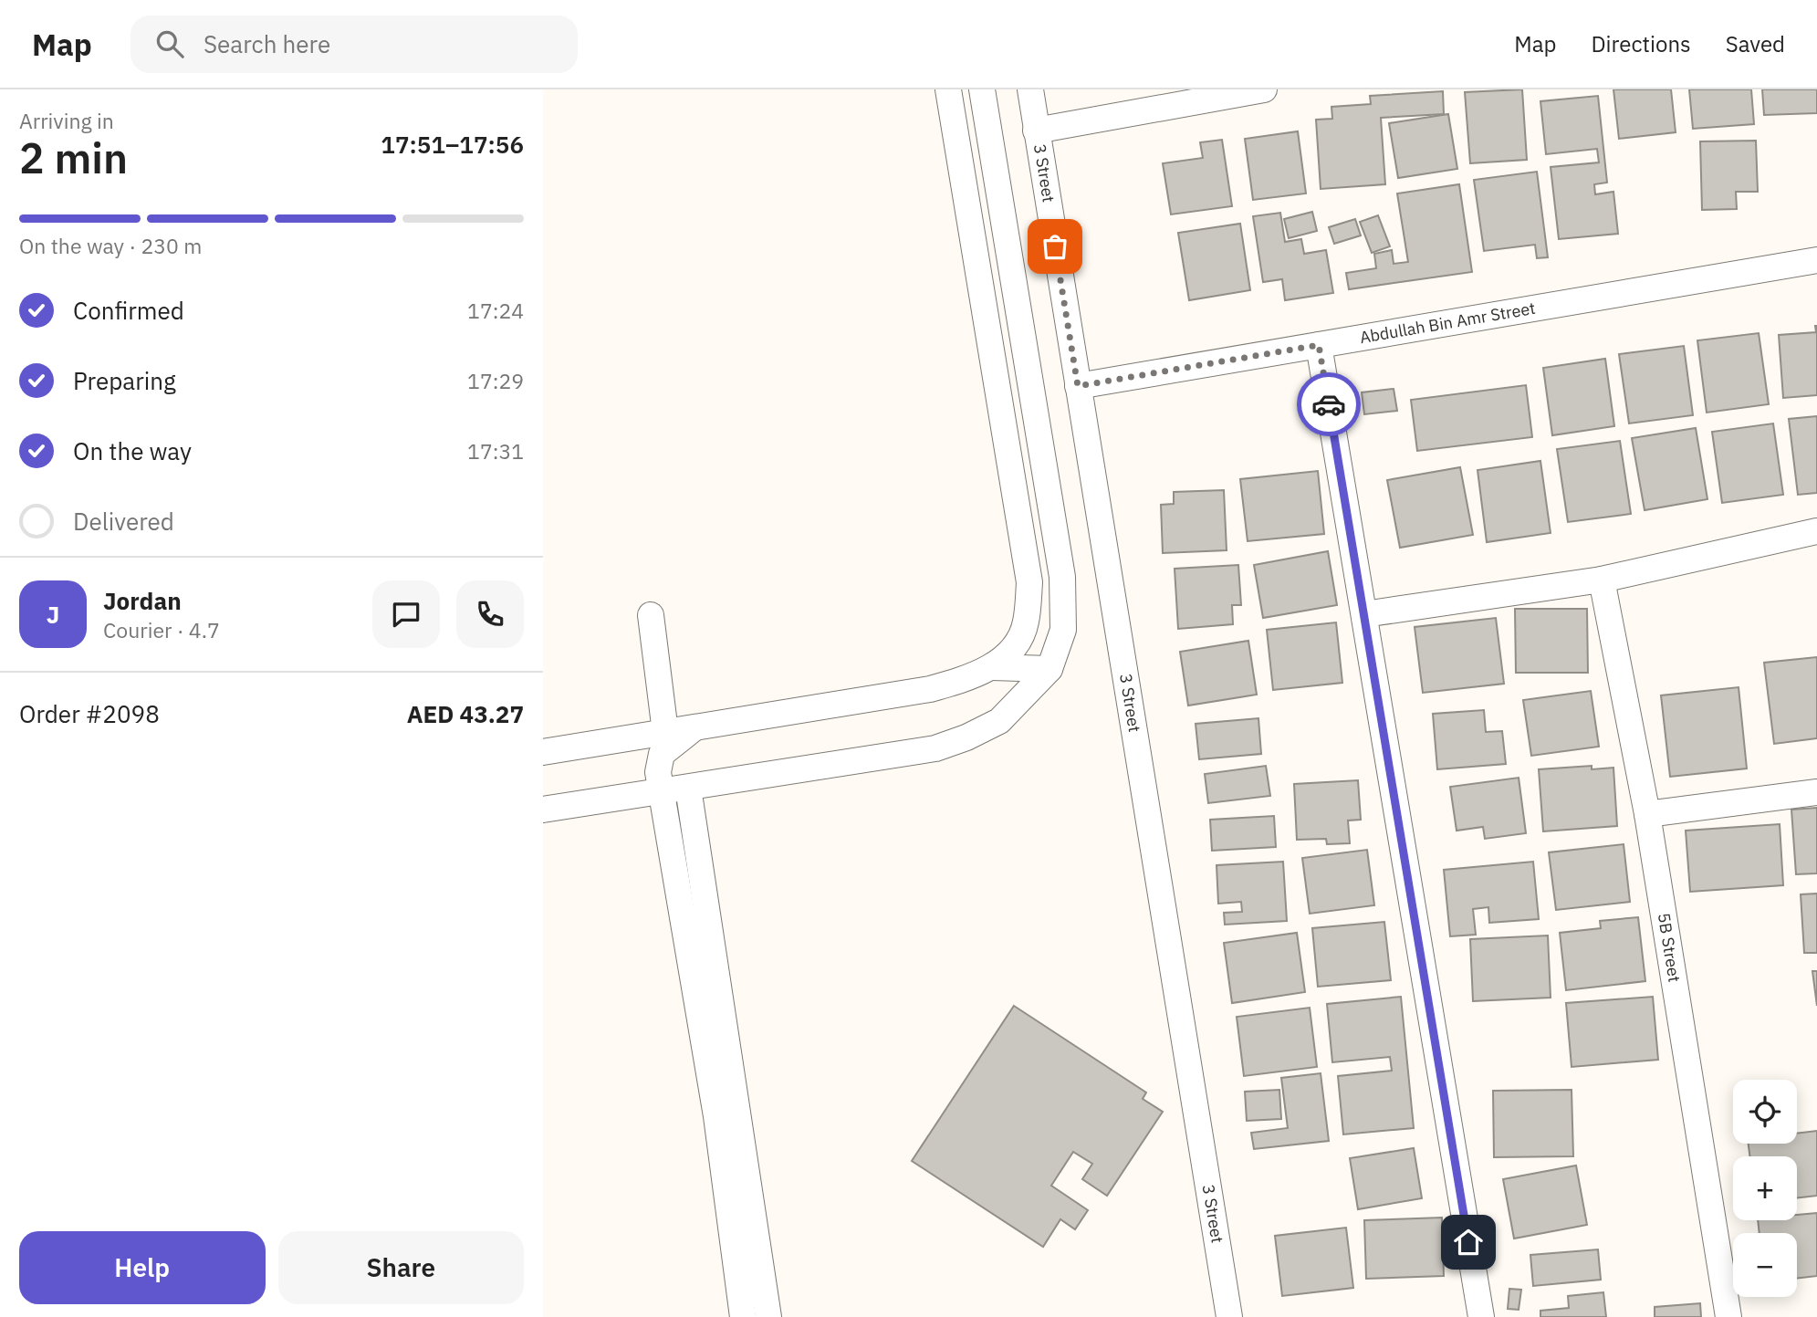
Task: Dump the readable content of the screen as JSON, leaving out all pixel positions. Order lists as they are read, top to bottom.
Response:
{
  "streets": {
    "street": ["3 Street", "Abdullah Bin Amr Street", "5B Street"]
  },
  "crossings": [
    ["3 Street", "Abdullah Bin Amr Street"]
  ],
  "page": {
    "header": "Map",
    "search": "Search here",
    "nav": ["Map", "Directions", "Saved"],
    "heading": ["2 min", "Arriving in", "17:51–17:56"],
    "panel": [
      "Jordan",
      "Courier · 4.7",
      "Order #2098",
      "AED 43.27"
    ],
    "bar": "On the way · 230 m",
    "list": [
      ["Confirmed", "17:24"],
      ["Preparing", "17:29"],
      ["On the way", "17:31"],
      "Delivered"
    ],
    "round": "J",
    "map_buttons": ["+", "−"],
    "buttons": ["Help", "Share"]
  }
}
